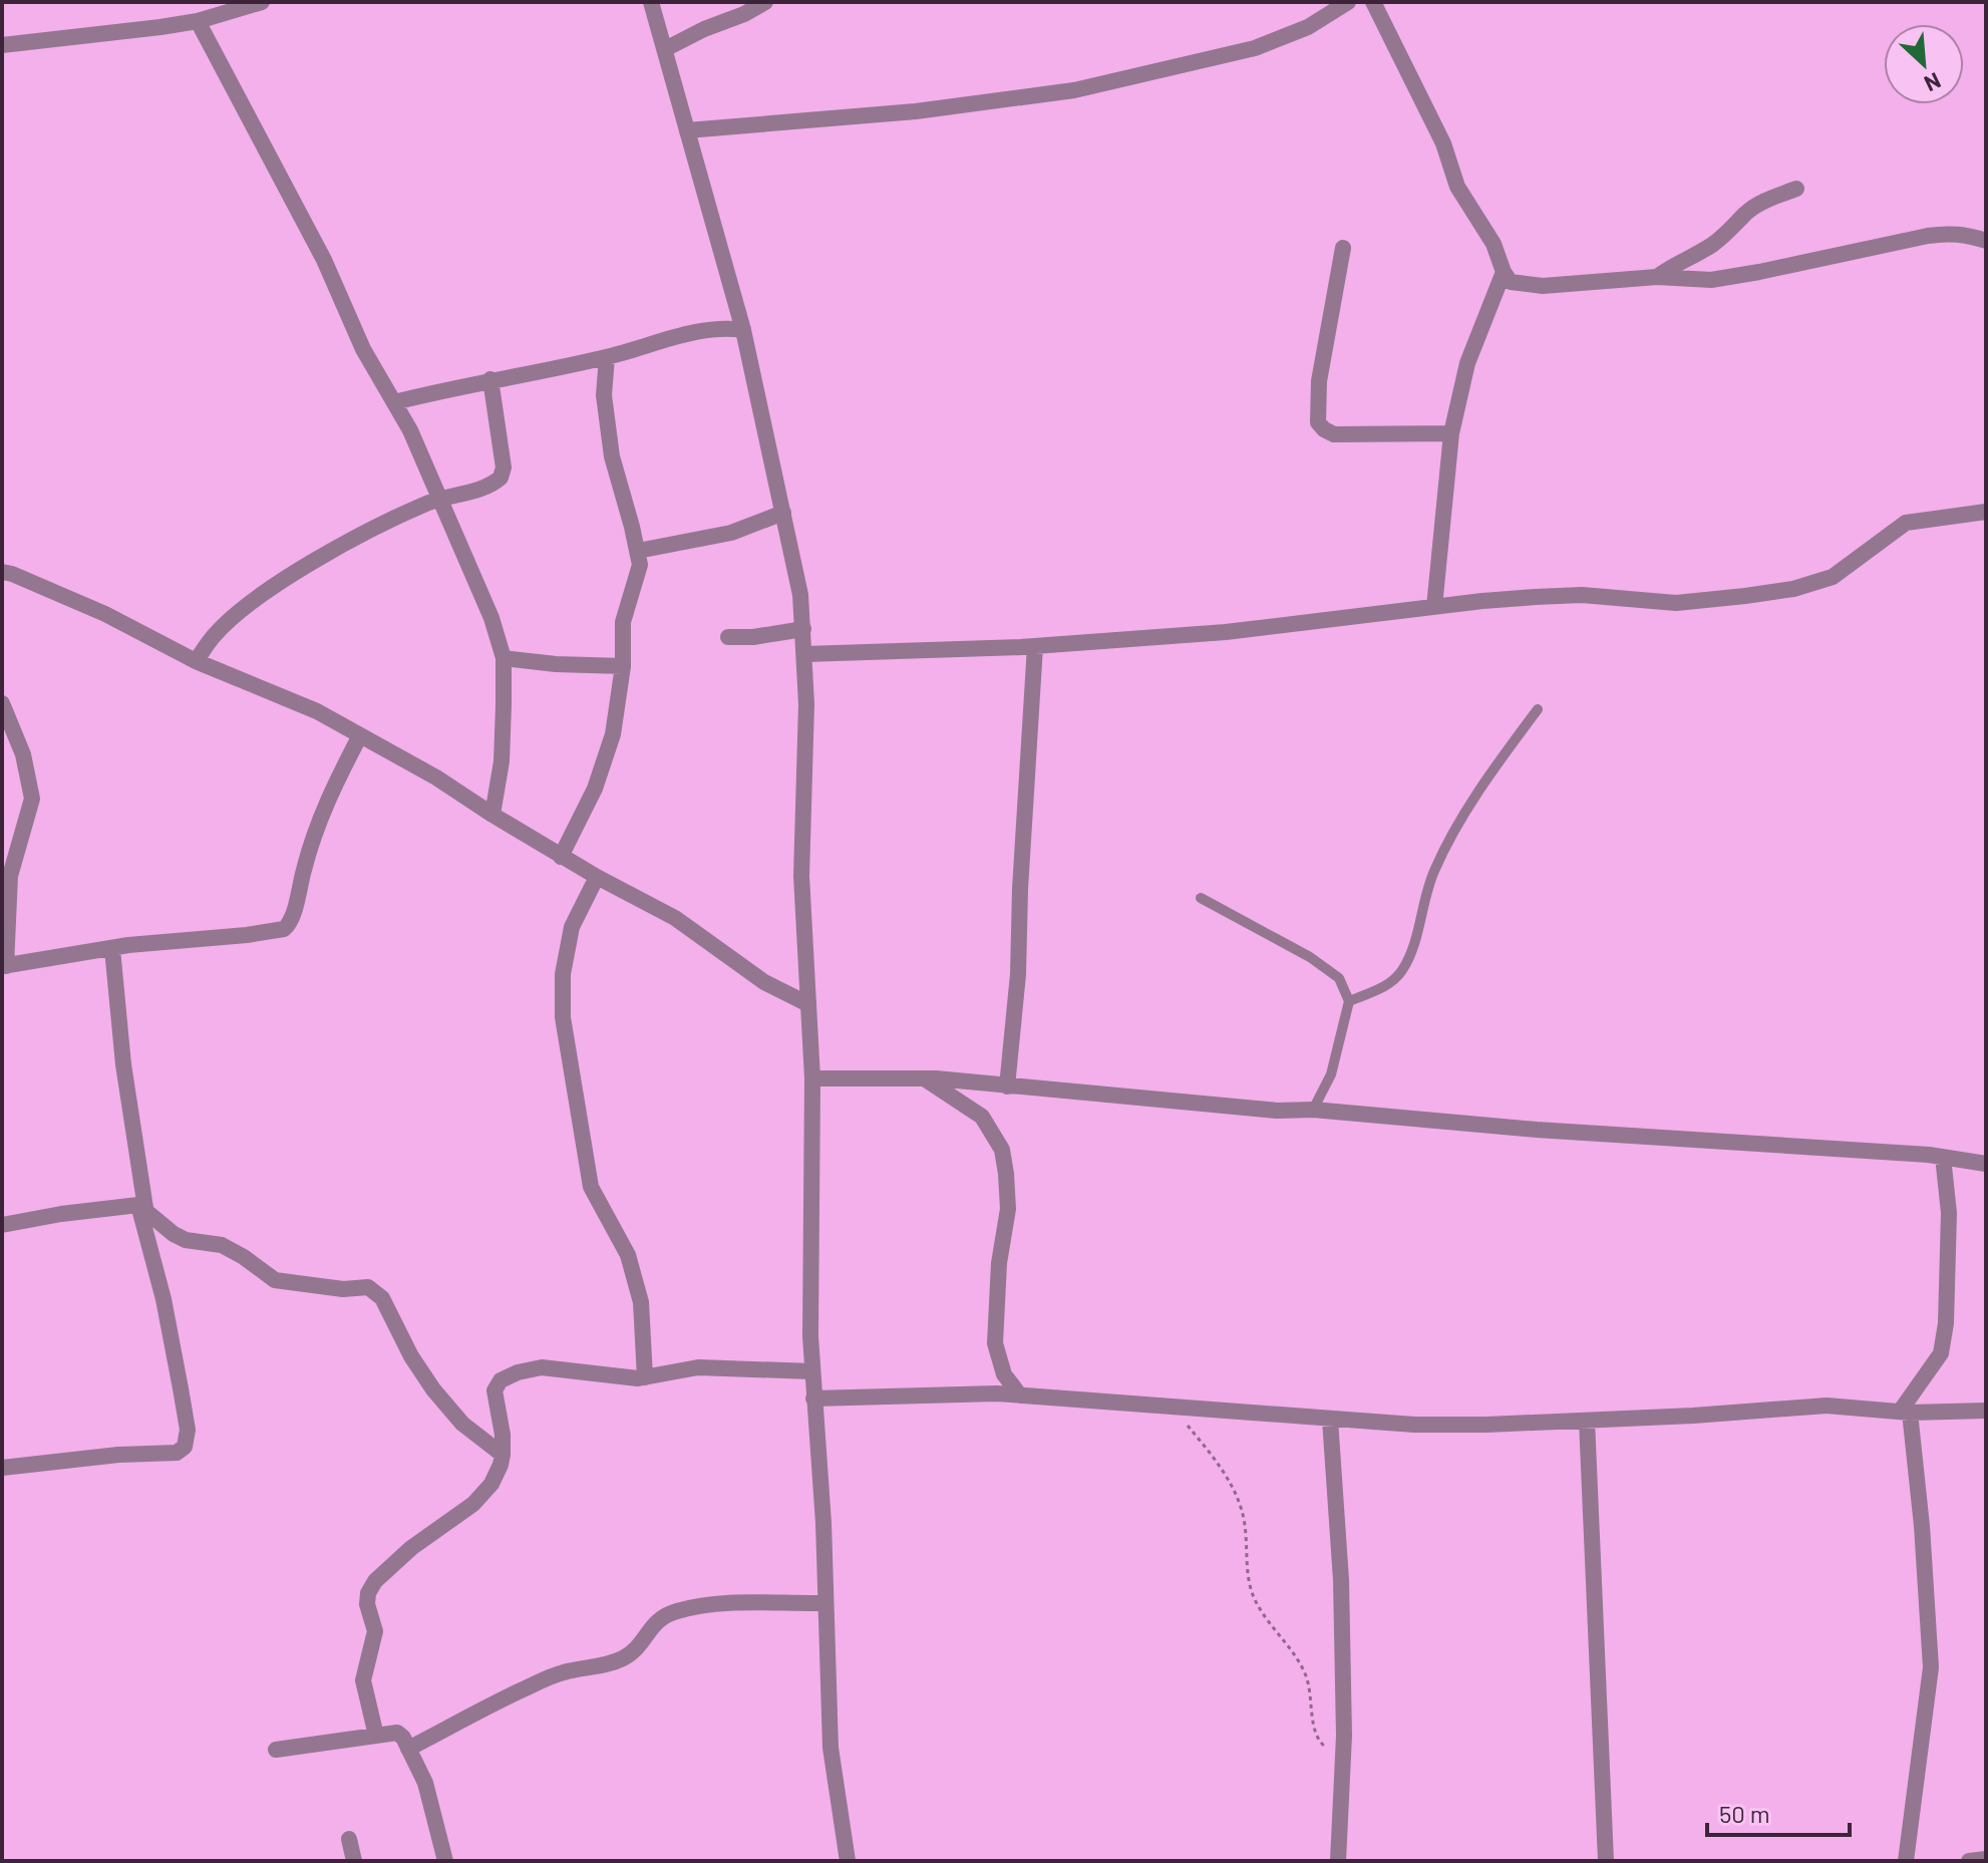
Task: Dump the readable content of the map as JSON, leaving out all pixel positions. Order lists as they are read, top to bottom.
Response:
{
  "scale_bar": "50 m",
  "north": "bottom right"
}
